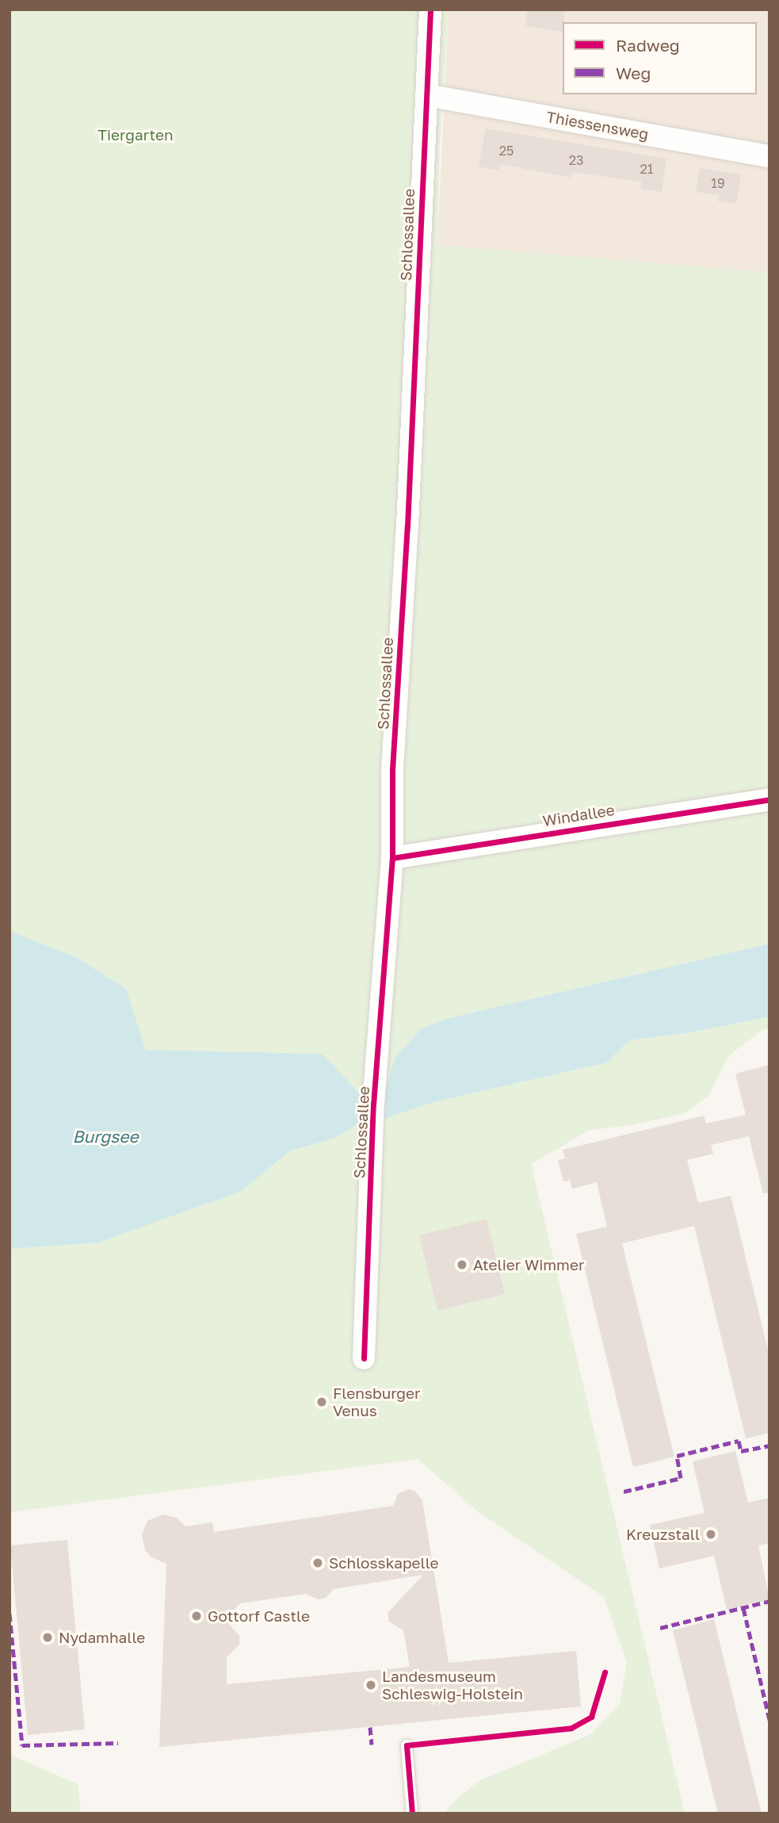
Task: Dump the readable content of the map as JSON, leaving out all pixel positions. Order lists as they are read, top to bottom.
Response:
{
  "streets": {
    "street": ["Thiessensweg", "Schlossallee", "Windallee"]
  },
  "crossings": [
    ["Thiessensweg", "Schlossallee"],
    ["Schlossallee", "Windallee"]
  ],
  "water": ["Burgsee"],
  "parks": ["Tiergarten"],
  "places": [
    "Atelier Wimmer",
    "Flensburger Venus",
    "Kreuzstall",
    "Schlosskapelle",
    "Gottorf Castle",
    "Nydamhalle",
    "Landesmuseum Schleswig-Holstein"
  ],
  "house_numbers": [
    "25",
    "23",
    "21",
    "19"
  ],
  "legend": ["Radweg", "Weg"]
}
